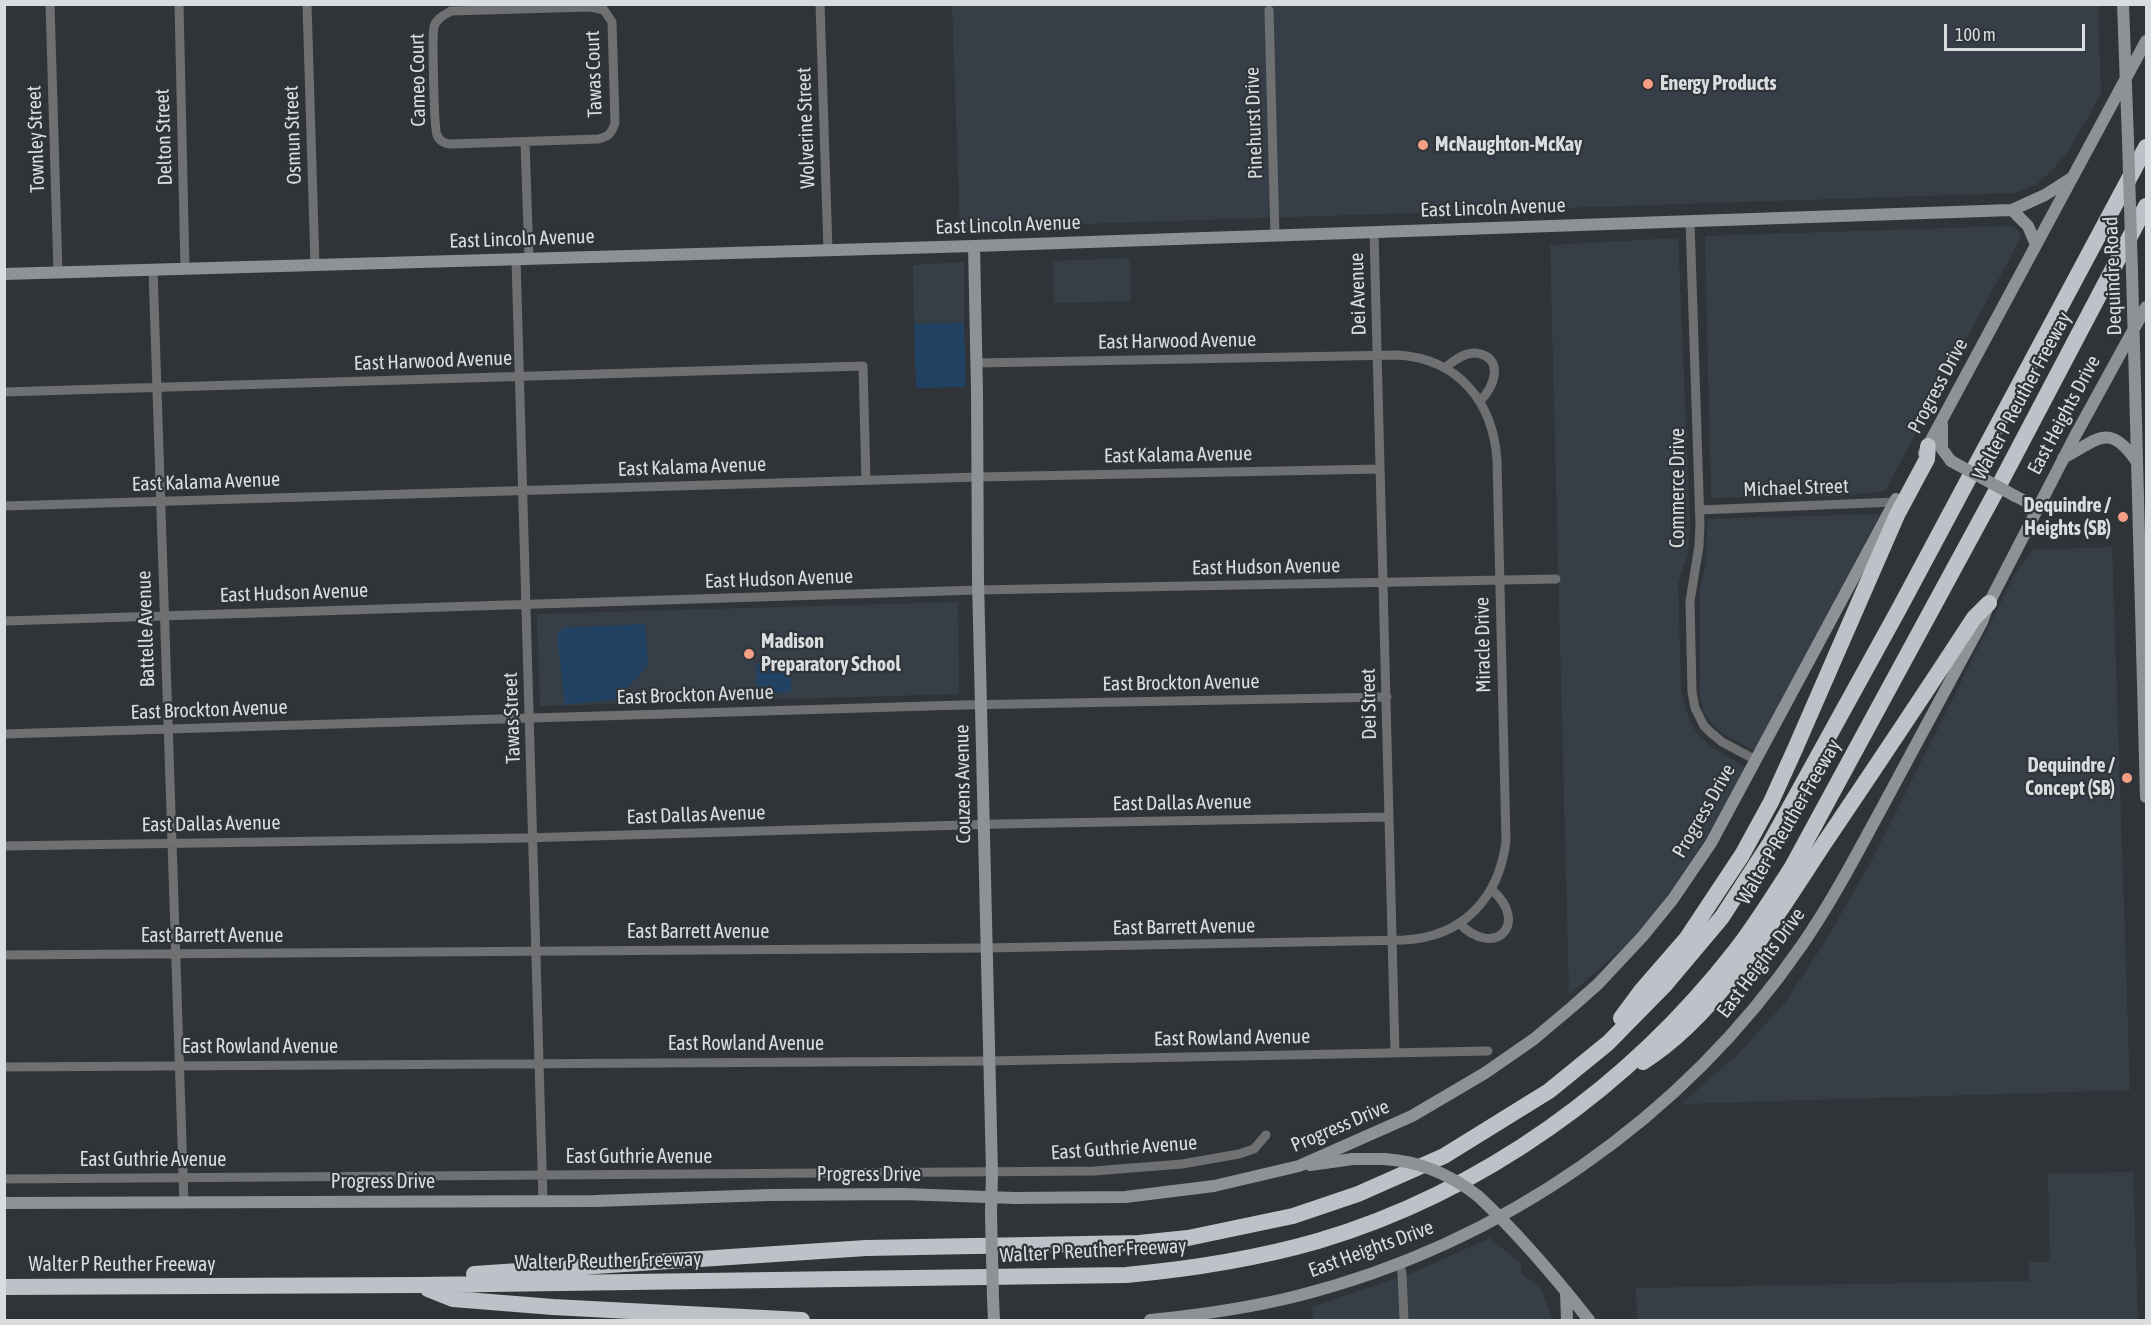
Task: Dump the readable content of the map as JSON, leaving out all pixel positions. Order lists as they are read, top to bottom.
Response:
{
  "streets": {
    "highway": ["Walter P Reuther Freeway"],
    "main road": [
      "East Lincoln Avenue",
      "Dequindre Road",
      "Progress Drive",
      "East Heights Drive",
      "Couzens Avenue"
    ],
    "street": [
      "Tawas Court",
      "Cameo Court",
      "Pinehurst Drive",
      "Wolverine Street",
      "Osmun Street",
      "Delton Street",
      "Townley Street",
      "Dei Avenue",
      "East Harwood Avenue",
      "East Kalama Avenue",
      "Commerce Drive",
      "Michael Street",
      "East Hudson Avenue",
      "Battelle Avenue",
      "Miracle Drive",
      "East Brockton Avenue",
      "Dei Street",
      "Tawas Street",
      "East Dallas Avenue",
      "East Barrett Avenue",
      "East Rowland Avenue",
      "East Guthrie Avenue"
    ]
  },
  "crossings": [
    ["Tawas Court", "Cameo Court"],
    ["Tawas Court", "Tawas Street"],
    ["Cameo Court", "Tawas Street"],
    ["Pinehurst Drive", "East Lincoln Avenue"],
    ["Wolverine Street", "East Lincoln Avenue"],
    ["Osmun Street", "East Lincoln Avenue"],
    ["Delton Street", "East Lincoln Avenue"],
    ["Townley Street", "East Lincoln Avenue"],
    ["East Lincoln Avenue", "Dei Avenue"],
    ["East Lincoln Avenue", "Progress Drive"],
    ["East Lincoln Avenue", "Commerce Drive"],
    ["East Lincoln Avenue", "Battelle Avenue"],
    ["East Lincoln Avenue", "Tawas Street"],
    ["East Lincoln Avenue", "Couzens Avenue"],
    ["Dequindre Road", "Progress Drive"],
    ["Dequindre Road", "East Heights Drive"],
    ["Dei Avenue", "East Harwood Avenue"],
    ["Dei Avenue", "Miracle Drive"],
    ["Dei Avenue", "Dei Street"],
    ["East Harwood Avenue", "East Kalama Avenue"],
    ["East Harwood Avenue", "Battelle Avenue"],
    ["East Harwood Avenue", "Miracle Drive"],
    ["East Harwood Avenue", "Dei Street"],
    ["East Harwood Avenue", "Tawas Street"],
    ["East Harwood Avenue", "Couzens Avenue"],
    ["Progress Drive", "Commerce Drive"],
    ["Progress Drive", "Michael Street"],
    ["Progress Drive", "Battelle Avenue"],
    ["Progress Drive", "Tawas Street"],
    ["Progress Drive", "Couzens Avenue"],
    ["East Kalama Avenue", "Battelle Avenue"],
    ["East Kalama Avenue", "Dei Street"],
    ["East Kalama Avenue", "Tawas Street"],
    ["East Kalama Avenue", "Couzens Avenue"],
    ["Commerce Drive", "Michael Street"],
    ["East Hudson Avenue", "Battelle Avenue"],
    ["East Hudson Avenue", "Miracle Drive"],
    ["East Hudson Avenue", "Dei Street"],
    ["East Hudson Avenue", "Tawas Street"],
    ["East Hudson Avenue", "Couzens Avenue"],
    ["Battelle Avenue", "East Brockton Avenue"],
    ["Battelle Avenue", "East Dallas Avenue"],
    ["Battelle Avenue", "East Barrett Avenue"],
    ["Battelle Avenue", "East Rowland Avenue"],
    ["Battelle Avenue", "East Guthrie Avenue"],
    ["Miracle Drive", "Dei Street"],
    ["Miracle Drive", "East Barrett Avenue"],
    ["East Brockton Avenue", "Dei Street"],
    ["East Brockton Avenue", "Tawas Street"],
    ["East Brockton Avenue", "Couzens Avenue"],
    ["Dei Street", "East Dallas Avenue"],
    ["Dei Street", "East Barrett Avenue"],
    ["Dei Street", "East Rowland Avenue"],
    ["Tawas Street", "East Dallas Avenue"],
    ["Tawas Street", "East Barrett Avenue"],
    ["Tawas Street", "East Rowland Avenue"],
    ["Tawas Street", "East Guthrie Avenue"],
    ["Couzens Avenue", "East Dallas Avenue"],
    ["Couzens Avenue", "East Barrett Avenue"],
    ["Couzens Avenue", "East Rowland Avenue"],
    ["Couzens Avenue", "East Guthrie Avenue"]
  ],
  "places": [
    "Energy Products",
    "McNaughton-McKay",
    "Dequindre / Heights (SB)",
    "Madison Preparatory School",
    "Dequindre / Concept (SB)"
  ],
  "scale_bar": "100 m"
}
